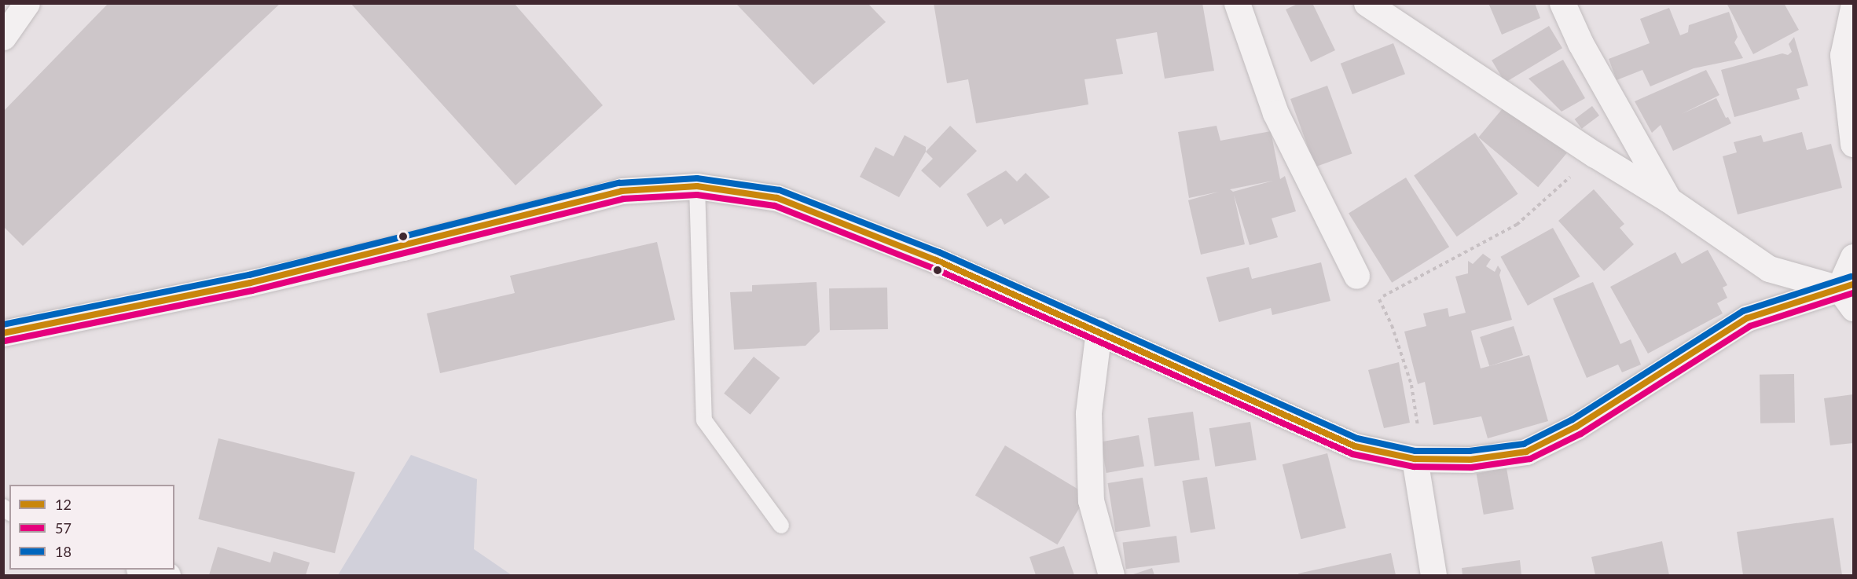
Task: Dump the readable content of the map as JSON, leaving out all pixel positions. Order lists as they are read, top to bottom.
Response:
{
  "lines": ["transit line 18", "transit line 12", "transit line 57"],
  "legend": ["12", "57", "18"]
}
